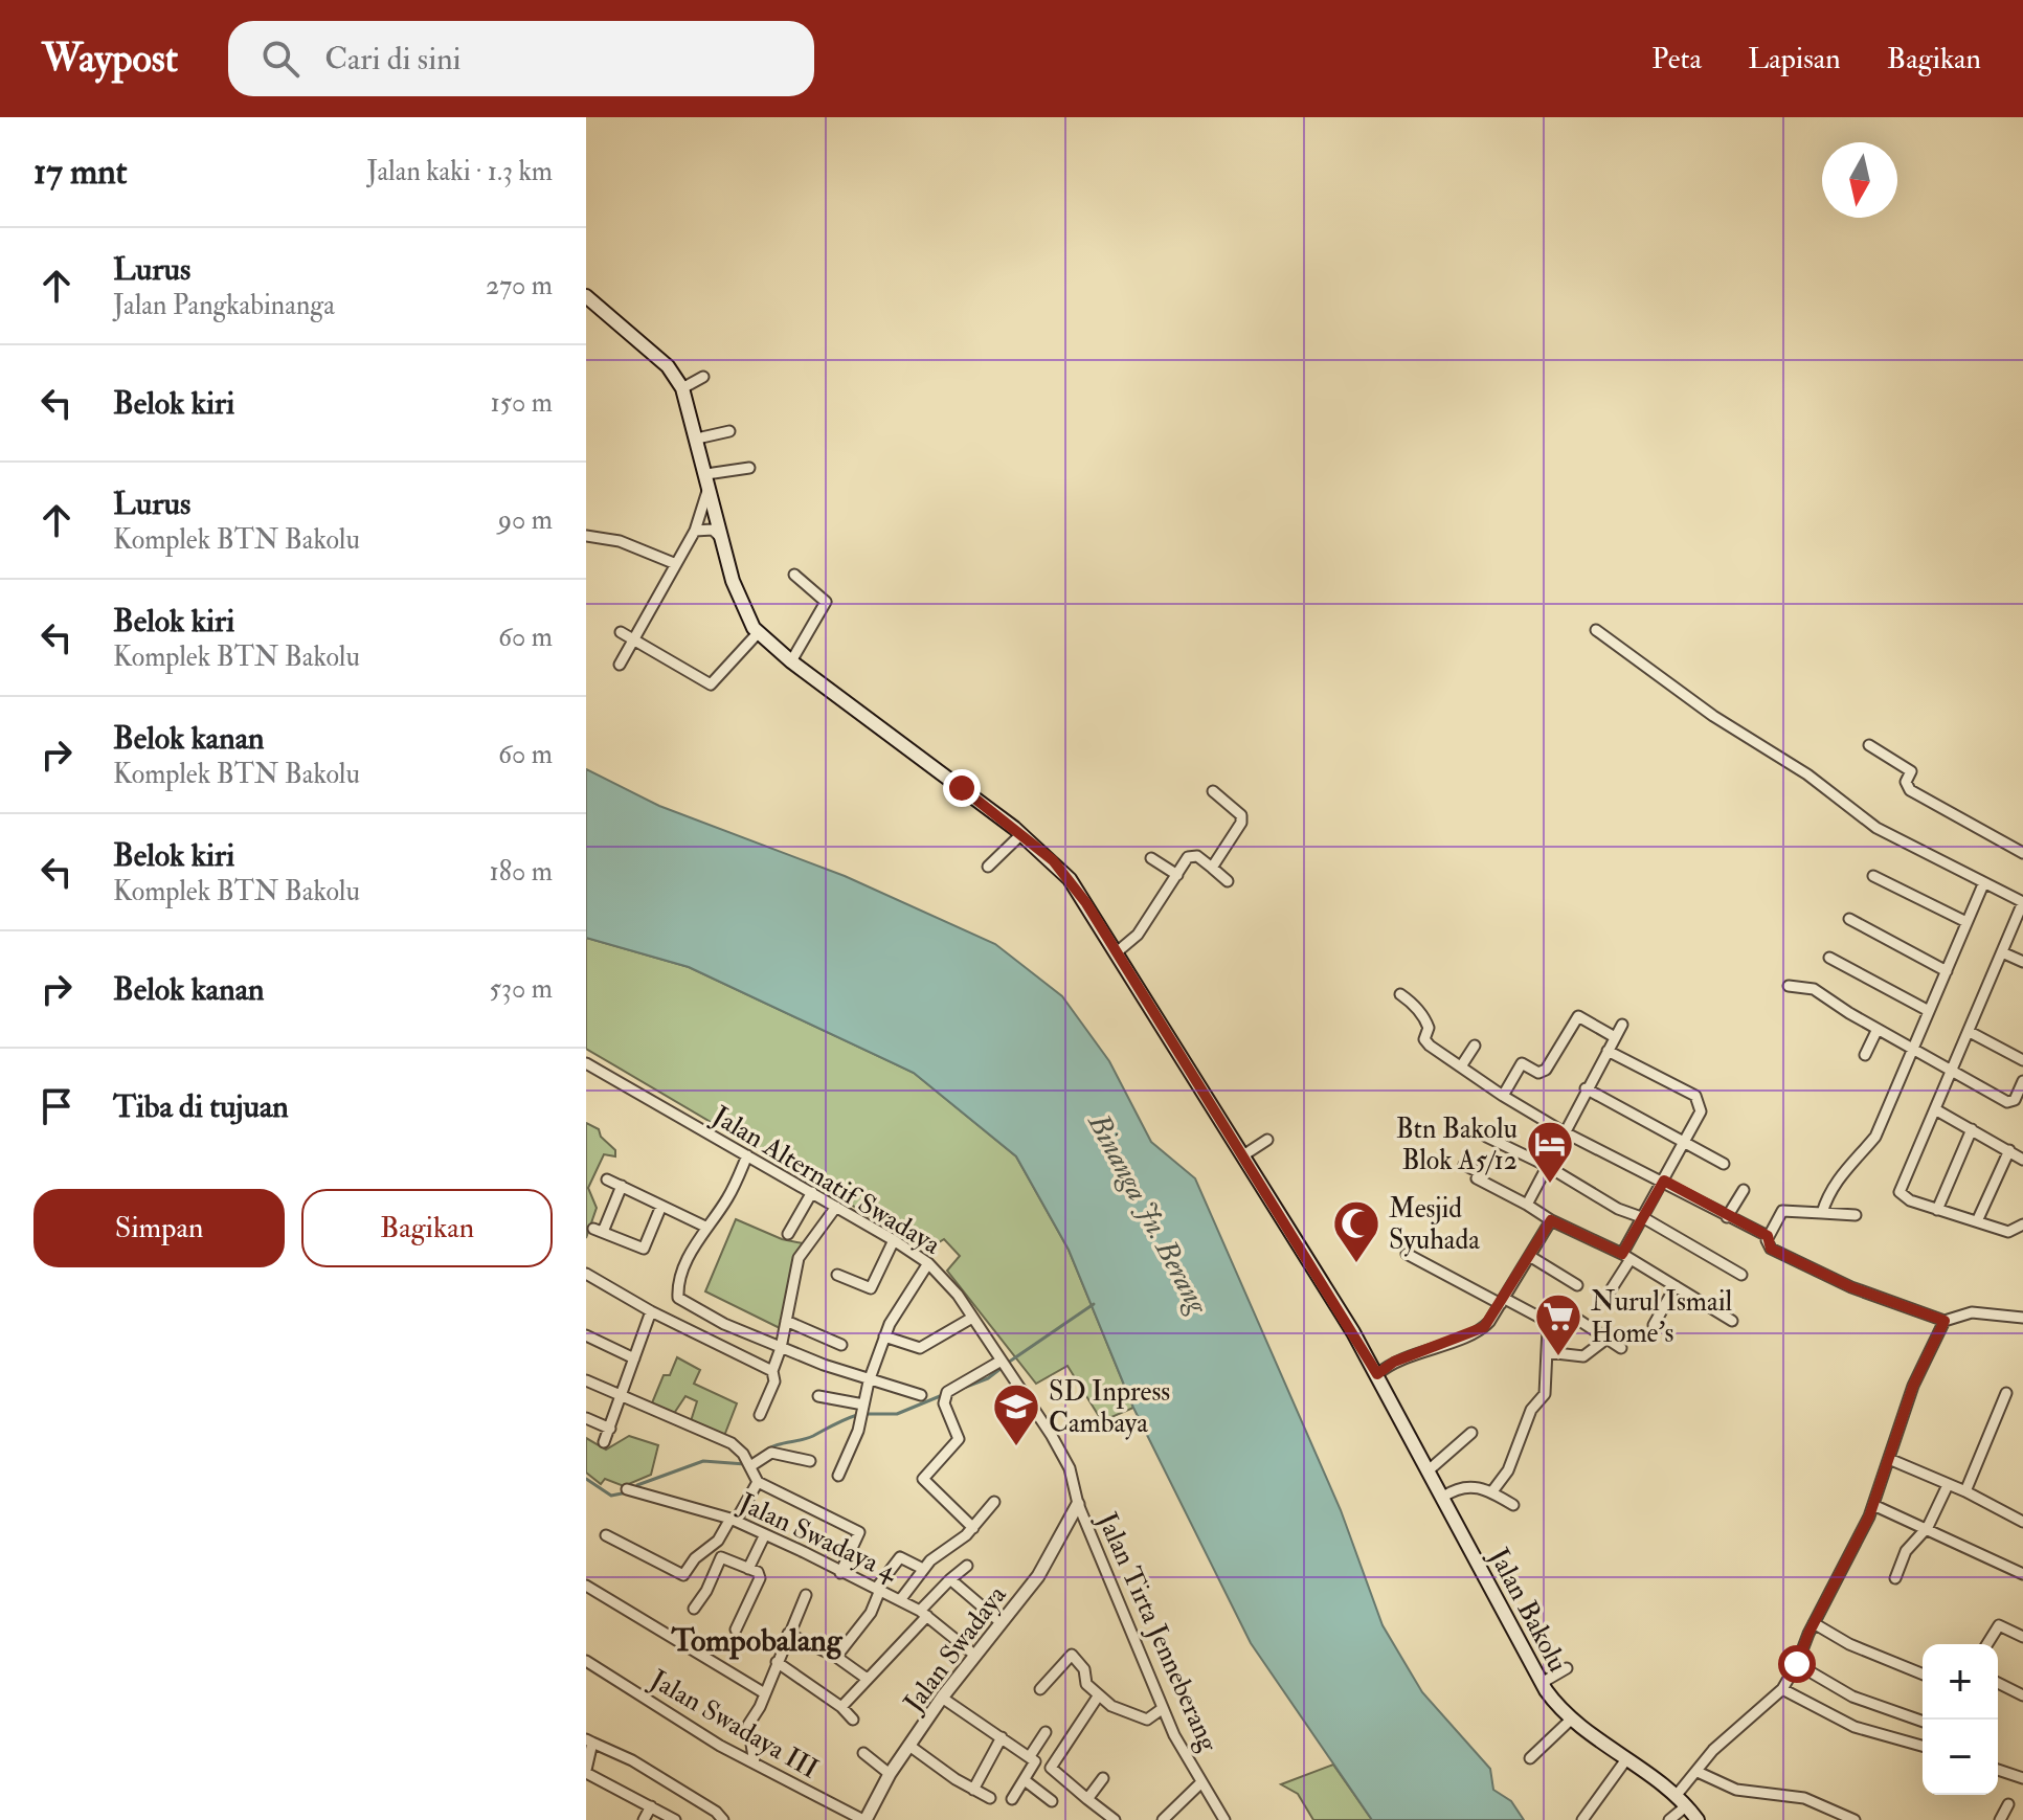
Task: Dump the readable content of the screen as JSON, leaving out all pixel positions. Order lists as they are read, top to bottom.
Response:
{
  "streets": {
    "main road": ["Jalan Bakolu"],
    "street": [
      "Jalan Alternatif Swadaya",
      "Jalan Swadaya 4",
      "Jalan Tirta Jenneberang",
      "Jalan Swadaya",
      "Jalan Swadaya III"
    ]
  },
  "crossings": [
    ["Jalan Alternatif Swadaya", "Jalan Tirta Jenneberang"],
    ["Jalan Alternatif Swadaya", "Jalan Swadaya"],
    ["Jalan Swadaya 4", "Jalan Swadaya"],
    ["Jalan Tirta Jenneberang", "Jalan Swadaya"],
    ["Jalan Swadaya", "Jalan Swadaya III"]
  ],
  "districts": ["Tompobalang"],
  "water": ["Binanga Jn. Berang"],
  "places": {
    "hotel": ["Btn Bakolu Blok A5/12"],
    "mosque": ["Mesjid Syuhada"],
    "supermarket": ["Nurul Ismail Home's"],
    "school or university": ["SD Inpress Cambaya"]
  },
  "north": "bottom",
  "page": {
    "header": "Waypost",
    "search": "Cari di sini",
    "nav": ["Peta", "Lapisan", "Bagikan"],
    "heading": ["17 mnt", "Jalan kaki · 1.3 km"],
    "list": [
      ["Lurus", "Jalan Pangkabinanga", "270 m"],
      ["Belok kiri", "150 m"],
      ["Lurus", "Komplek BTN Bakolu", "90 m"],
      ["Belok kiri", "Komplek BTN Bakolu", "60 m"],
      ["Belok kanan", "Komplek BTN Bakolu", "60 m"],
      ["Belok kiri", "Komplek BTN Bakolu", "180 m"],
      ["Belok kanan", "530 m"],
      "Tiba di tujuan"
    ],
    "buttons": ["Simpan", "Bagikan"],
    "map_buttons": ["+", "−"]
  }
}
